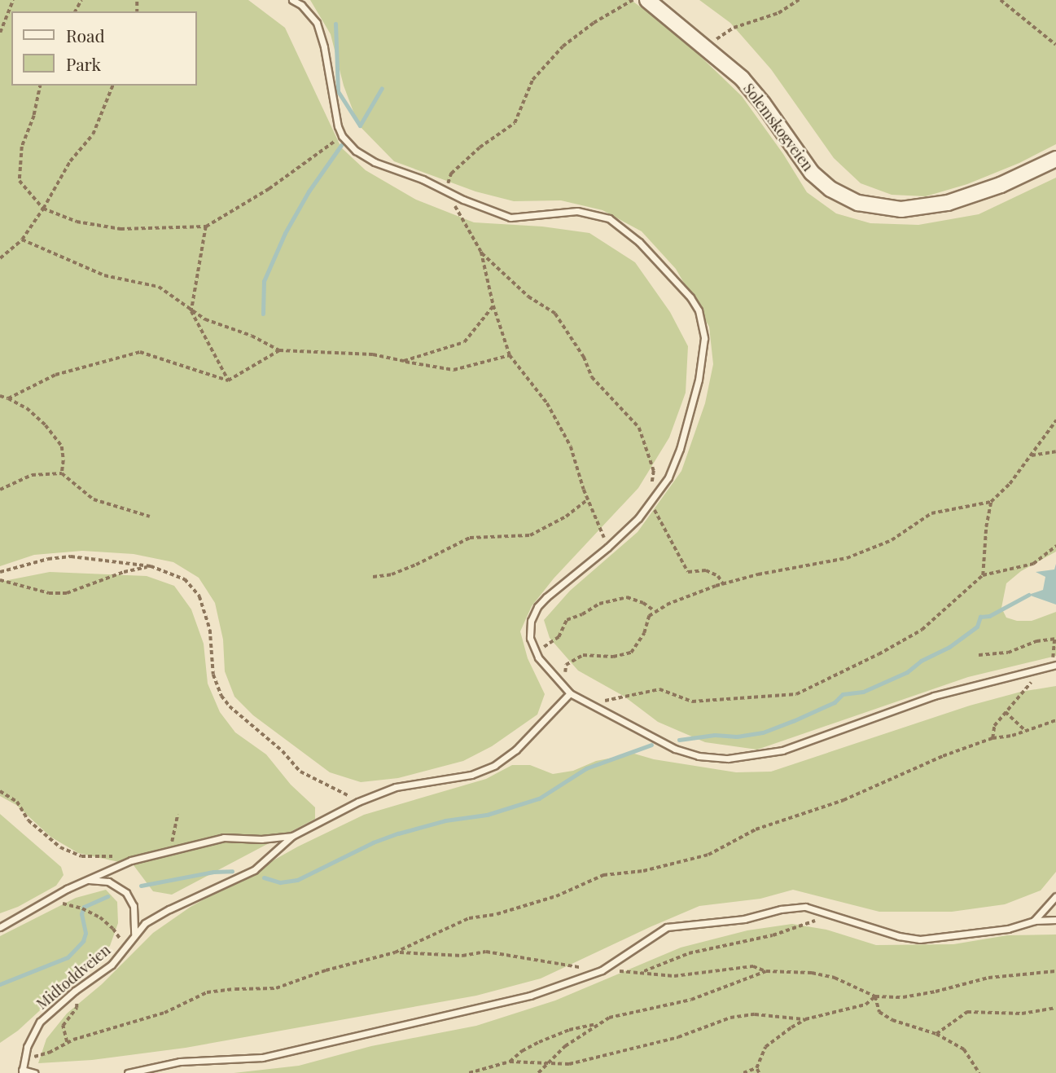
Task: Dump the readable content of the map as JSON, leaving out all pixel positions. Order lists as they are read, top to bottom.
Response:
{
  "streets": {
    "street": ["Solemskogveien"],
    "lane": ["Midtoddveien"]
  },
  "legend": ["Road", "Park"]
}
